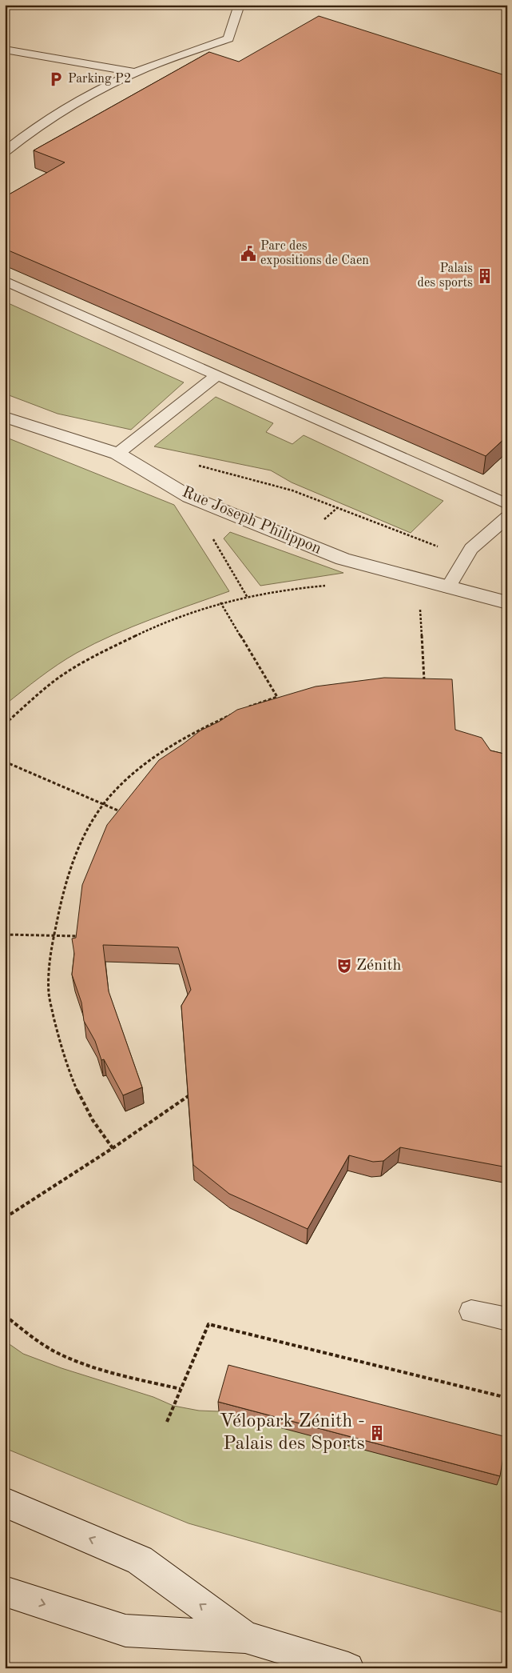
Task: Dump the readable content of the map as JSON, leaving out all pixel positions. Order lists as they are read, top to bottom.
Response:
{
  "streets": {
    "street": ["Rue Joseph Philippon"]
  },
  "places": {
    "parking": ["Parking P2"],
    "public building": ["Parc des expositions de Caen"],
    "building": ["Palais des sports", "Vélopark Zénith - Palais des Sports"],
    "theatre": ["Zénith"]
  }
}
